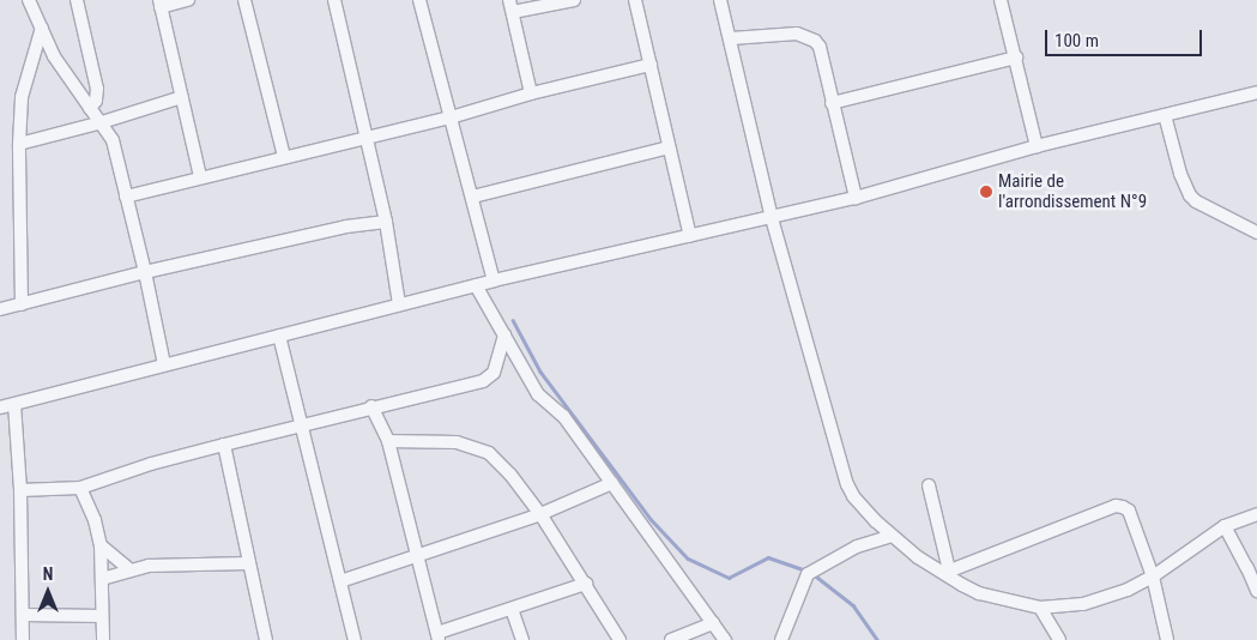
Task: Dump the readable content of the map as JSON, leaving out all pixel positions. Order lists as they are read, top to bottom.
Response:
{
  "places": ["Mairie de l'arrondissement N°9"],
  "scale_bar": "100 m",
  "north": "top"
}
